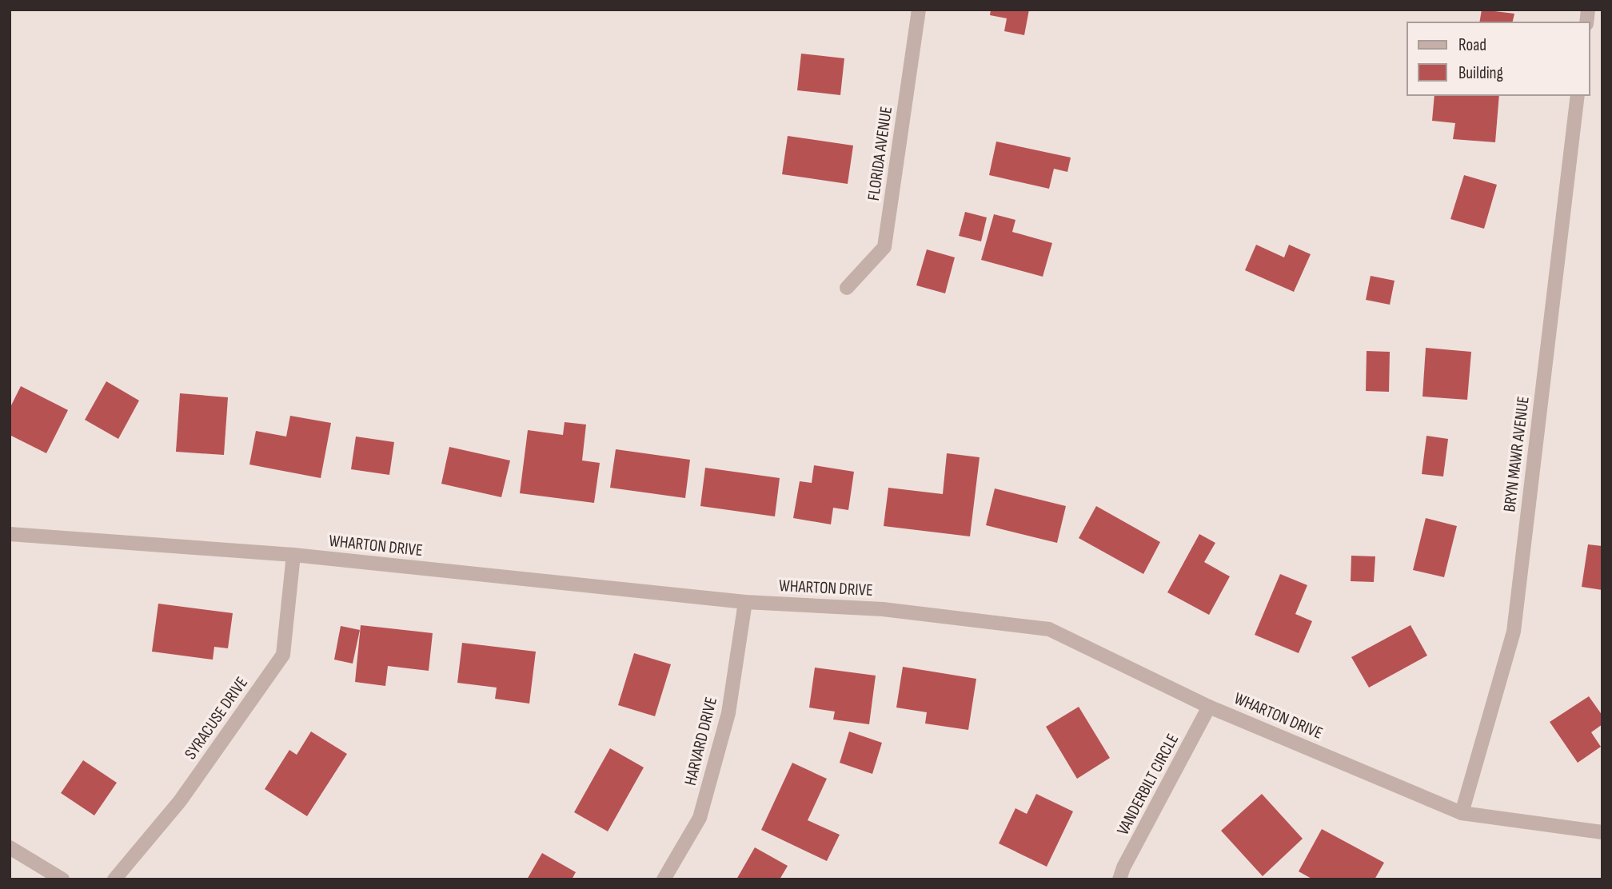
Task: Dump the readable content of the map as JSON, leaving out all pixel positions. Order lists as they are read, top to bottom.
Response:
{
  "streets": {
    "street": [
      "FLORIDA AVENUE",
      "BRYN MAWR AVENUE",
      "WHARTON DRIVE",
      "SYRACUSE DRIVE",
      "HARVARD DRIVE",
      "VANDERBILT CIRCLE"
    ]
  },
  "crossings": [
    ["BRYN MAWR AVENUE", "WHARTON DRIVE"],
    ["WHARTON DRIVE", "SYRACUSE DRIVE"],
    ["WHARTON DRIVE", "HARVARD DRIVE"],
    ["WHARTON DRIVE", "VANDERBILT CIRCLE"]
  ],
  "legend": ["Road", "Building"]
}
